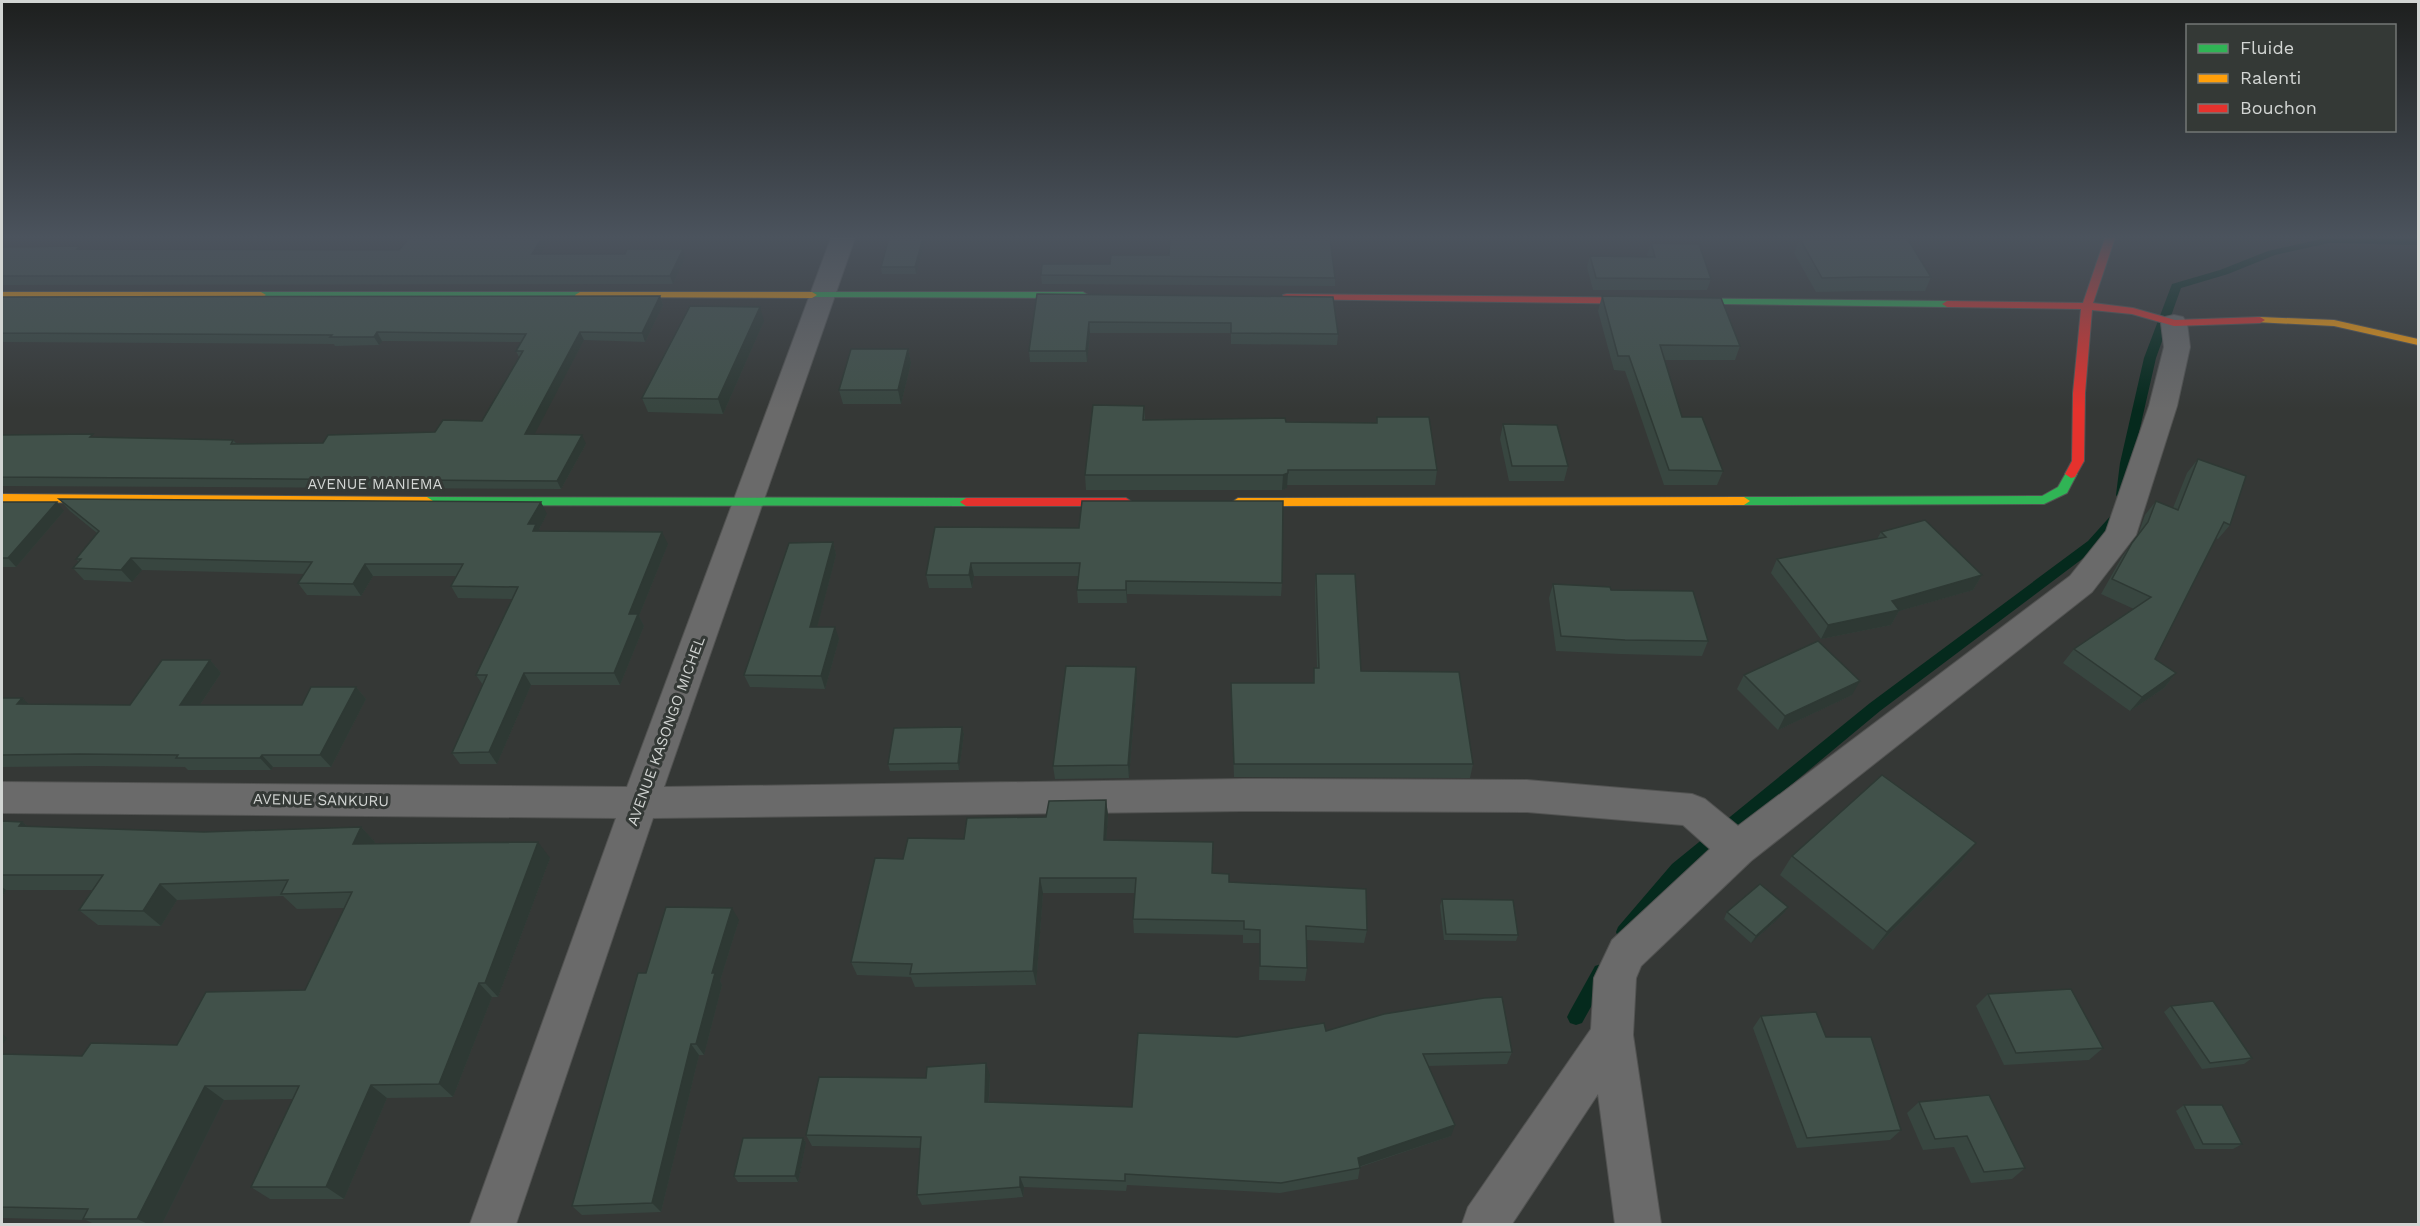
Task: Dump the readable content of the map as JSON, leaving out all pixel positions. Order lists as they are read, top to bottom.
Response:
{
  "streets": {
    "street": ["AVENUE MANIEMA", "AVENUE KASONGO MICHEL", "AVENUE SANKURU"]
  },
  "crossings": [
    ["AVENUE MANIEMA", "AVENUE KASONGO MICHEL"],
    ["AVENUE KASONGO MICHEL", "AVENUE SANKURU"]
  ],
  "legend": ["Fluide", "Ralenti", "Bouchon"]
}
